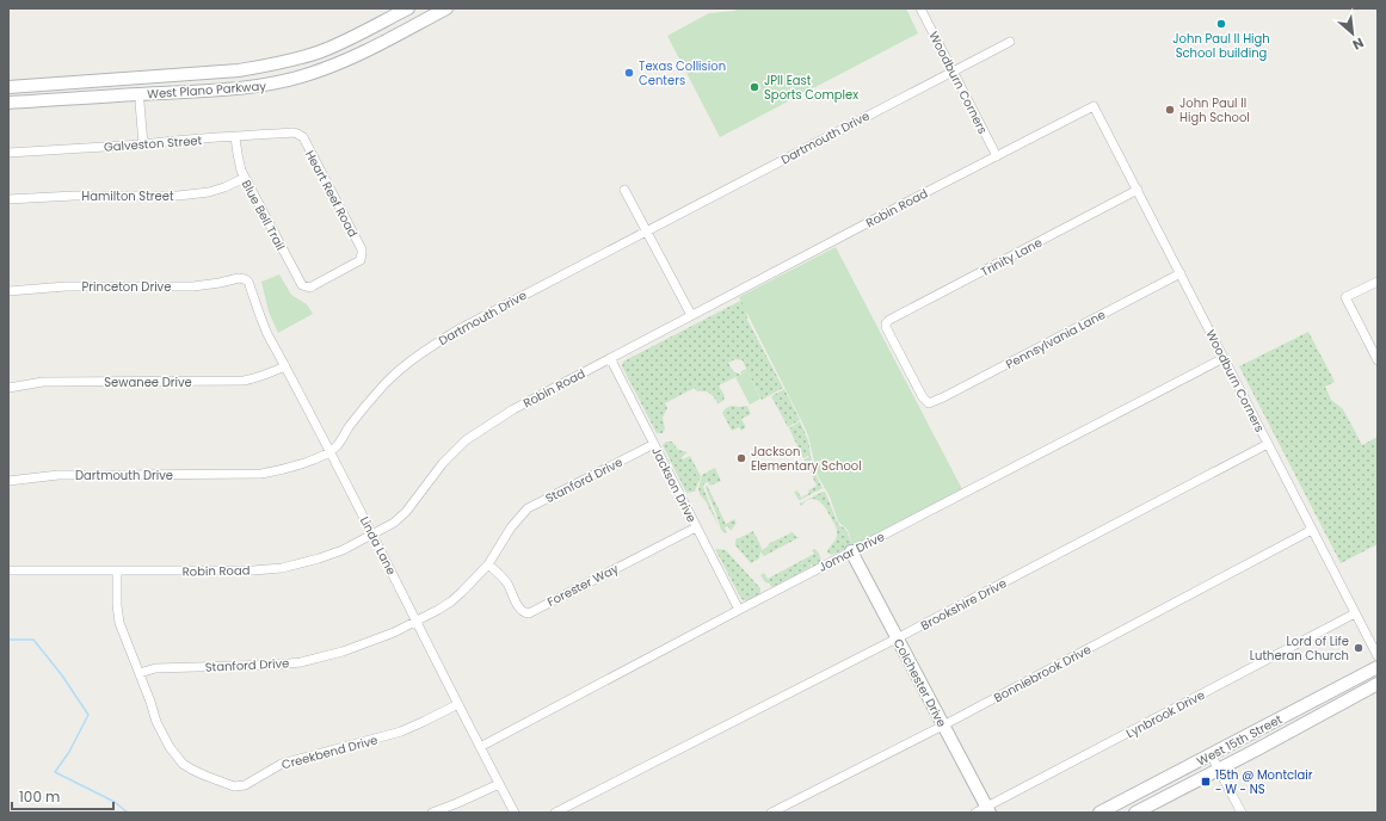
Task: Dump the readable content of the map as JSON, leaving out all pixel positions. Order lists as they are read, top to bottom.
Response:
{
  "streets": {
    "main road": ["West Plano Parkway", "Colchester Drive", "West 15th Street"],
    "street": [
      "Woodburn Corners",
      "Dartmouth Drive",
      "Galveston Street",
      "Heart Reef Road",
      "Hamilton Street",
      "Robin Road",
      "Blue Bell Trail",
      "Trinity Lane",
      "Princeton Drive",
      "Pennsylvania Lane",
      "Sewanee Drive",
      "Stanford Drive",
      "Jackson Drive",
      "Linda Lane",
      "Jomar Drive",
      "Forester Way",
      "Brookshire Drive",
      "Bonniebrook Drive",
      "Lynbrook Drive",
      "Creekbend Drive"
    ]
  },
  "crossings": [
    ["Woodburn Corners", "Dartmouth Drive"],
    ["Woodburn Corners", "Robin Road"],
    ["Woodburn Corners", "Trinity Lane"],
    ["Woodburn Corners", "Pennsylvania Lane"],
    ["Woodburn Corners", "Jomar Drive"],
    ["Woodburn Corners", "Brookshire Drive"],
    ["Woodburn Corners", "Bonniebrook Drive"],
    ["Woodburn Corners", "Lynbrook Drive"],
    ["Dartmouth Drive", "Linda Lane"],
    ["Galveston Street", "Heart Reef Road"],
    ["Galveston Street", "Blue Bell Trail"],
    ["Heart Reef Road", "Blue Bell Trail"],
    ["Hamilton Street", "Blue Bell Trail"],
    ["Robin Road", "Jackson Drive"],
    ["Robin Road", "Linda Lane"],
    ["Robin Road", "Creekbend Drive"],
    ["Trinity Lane", "Pennsylvania Lane"],
    ["Princeton Drive", "Linda Lane"],
    ["Sewanee Drive", "Linda Lane"],
    ["Stanford Drive", "Jackson Drive"],
    ["Stanford Drive", "Linda Lane"],
    ["Stanford Drive", "Forester Way"],
    ["Stanford Drive", "Creekbend Drive"],
    ["Jackson Drive", "Jomar Drive"],
    ["Jackson Drive", "Forester Way"],
    ["Linda Lane", "Jomar Drive"],
    ["Linda Lane", "Creekbend Drive"],
    ["Jomar Drive", "Colchester Drive"],
    ["Brookshire Drive", "Colchester Drive"],
    ["Bonniebrook Drive", "Colchester Drive"],
    ["Colchester Drive", "Lynbrook Drive"]
  ],
  "places": {
    "other": [
      "John Paul II High School building",
      "Texas Collision Centers",
      "JPII East Sports Complex",
      "John Paul II High School",
      "Jackson Elementary School",
      "Lord of Life Lutheran Church"
    ],
    "transit": ["15th @ Montclair - W - NS"]
  },
  "scale_bar": "100 m",
  "north": "bottom right"
}
